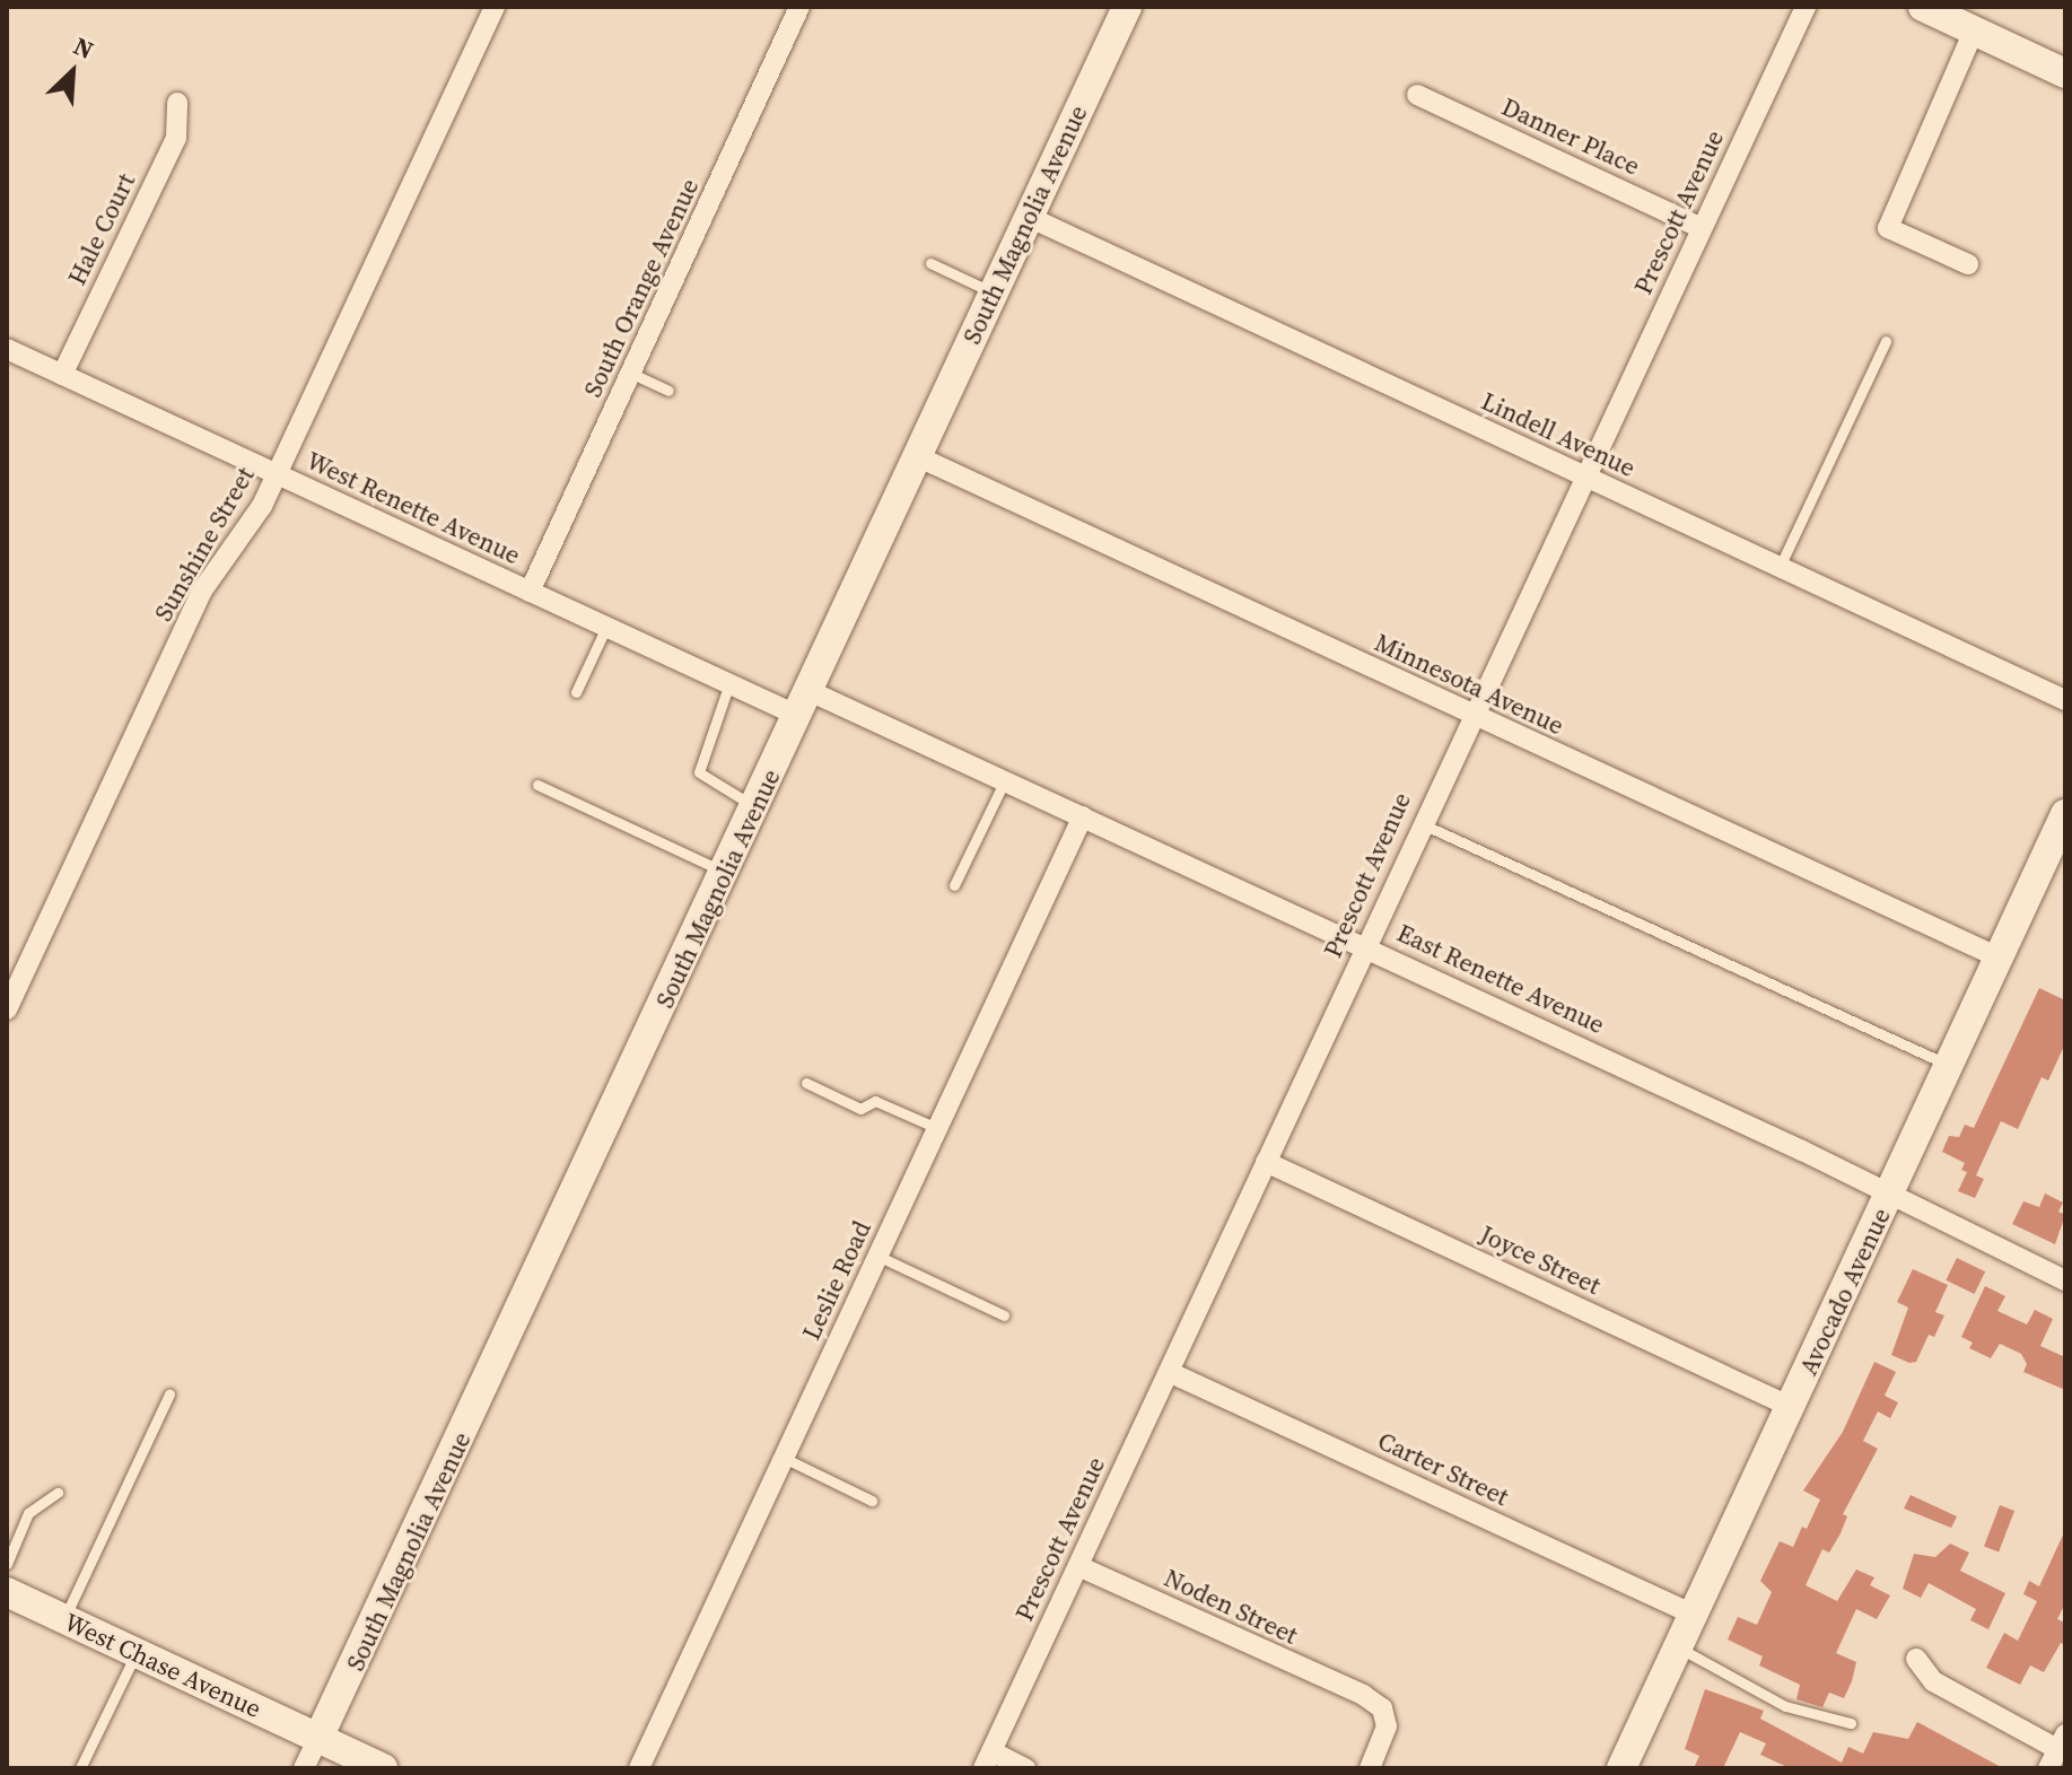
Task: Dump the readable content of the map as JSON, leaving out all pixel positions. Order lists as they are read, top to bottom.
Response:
{
  "streets": {
    "main road": ["South Magnolia Avenue", "Avocado Avenue", "West Chase Avenue"],
    "street": [
      "Danner Place",
      "Prescott Avenue",
      "Hale Court",
      "South Orange Avenue",
      "Lindell Avenue",
      "West Renette Avenue",
      "Sunshine Street",
      "Minnesota Avenue",
      "East Renette Avenue",
      "Joyce Street",
      "Leslie Road",
      "Carter Street",
      "Noden Street"
    ]
  },
  "crossings": [
    ["Danner Place", "Prescott Avenue"],
    ["Prescott Avenue", "Lindell Avenue"],
    ["Prescott Avenue", "Minnesota Avenue"],
    ["Prescott Avenue", "East Renette Avenue"],
    ["Prescott Avenue", "Joyce Street"],
    ["Prescott Avenue", "Carter Street"],
    ["Prescott Avenue", "Noden Street"],
    ["South Magnolia Avenue", "Lindell Avenue"],
    ["South Magnolia Avenue", "West Renette Avenue"],
    ["South Magnolia Avenue", "Minnesota Avenue"],
    ["South Magnolia Avenue", "East Renette Avenue"],
    ["South Magnolia Avenue", "West Chase Avenue"],
    ["Hale Court", "West Renette Avenue"],
    ["South Orange Avenue", "West Renette Avenue"],
    ["West Renette Avenue", "Sunshine Street"],
    ["West Renette Avenue", "East Renette Avenue"],
    ["Minnesota Avenue", "Avocado Avenue"],
    ["East Renette Avenue", "Leslie Road"],
    ["East Renette Avenue", "Avocado Avenue"],
    ["Joyce Street", "Avocado Avenue"],
    ["Avocado Avenue", "Carter Street"]
  ],
  "north": "top right"
}
